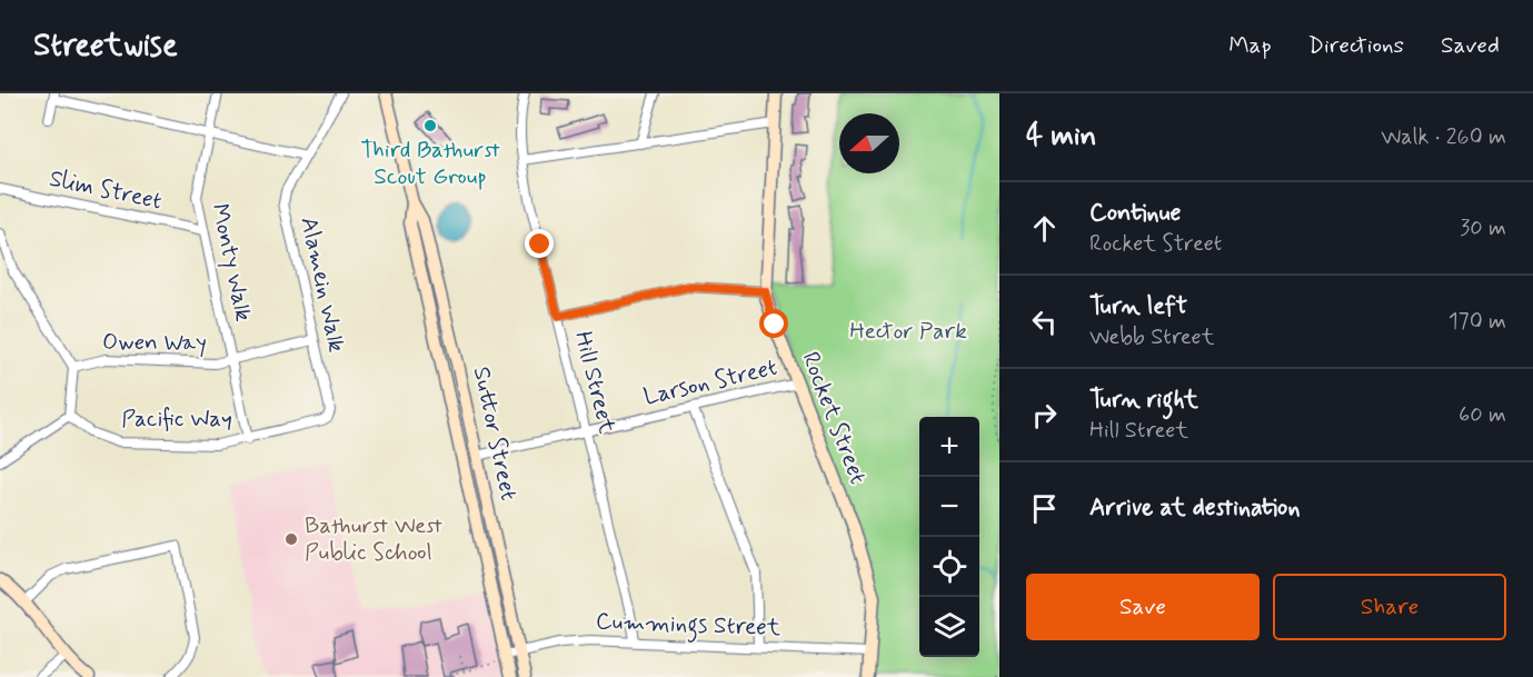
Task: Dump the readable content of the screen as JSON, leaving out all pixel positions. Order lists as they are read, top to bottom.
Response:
{
  "streets": {
    "main road": ["Rocket Street", "Suttor Street"],
    "street": [
      "Slim Street",
      "Monty Walk",
      "Alamein Walk",
      "Owen Way",
      "Hill Street",
      "Larson Street",
      "Pacific Way",
      "Cummings Street"
    ]
  },
  "crossings": [
    ["Slim Street", "Monty Walk"],
    ["Monty Walk", "Owen Way"],
    ["Monty Walk", "Pacific Way"],
    ["Alamein Walk", "Owen Way"],
    ["Alamein Walk", "Pacific Way"],
    ["Hill Street", "Larson Street"],
    ["Hill Street", "Cummings Street"],
    ["Larson Street", "Rocket Street"],
    ["Larson Street", "Suttor Street"],
    ["Rocket Street", "Cummings Street"],
    ["Suttor Street", "Cummings Street"]
  ],
  "parks": ["Hector Park"],
  "places": ["Third Bathurst Scout Group", "Bathurst West Public School"],
  "north": "left",
  "page": {
    "header": "Streetwise",
    "nav": ["Map", "Directions", "Saved"],
    "heading": ["4 min", "Walk · 260 m"],
    "list": [
      ["Continue", "Rocket Street", "30 m"],
      ["Turn left", "Webb Street", "170 m"],
      ["Turn right", "Hill Street", "60 m"],
      "Arrive at destination"
    ],
    "map_buttons": ["+", "−"],
    "buttons": ["Save", "Share"]
  }
}
